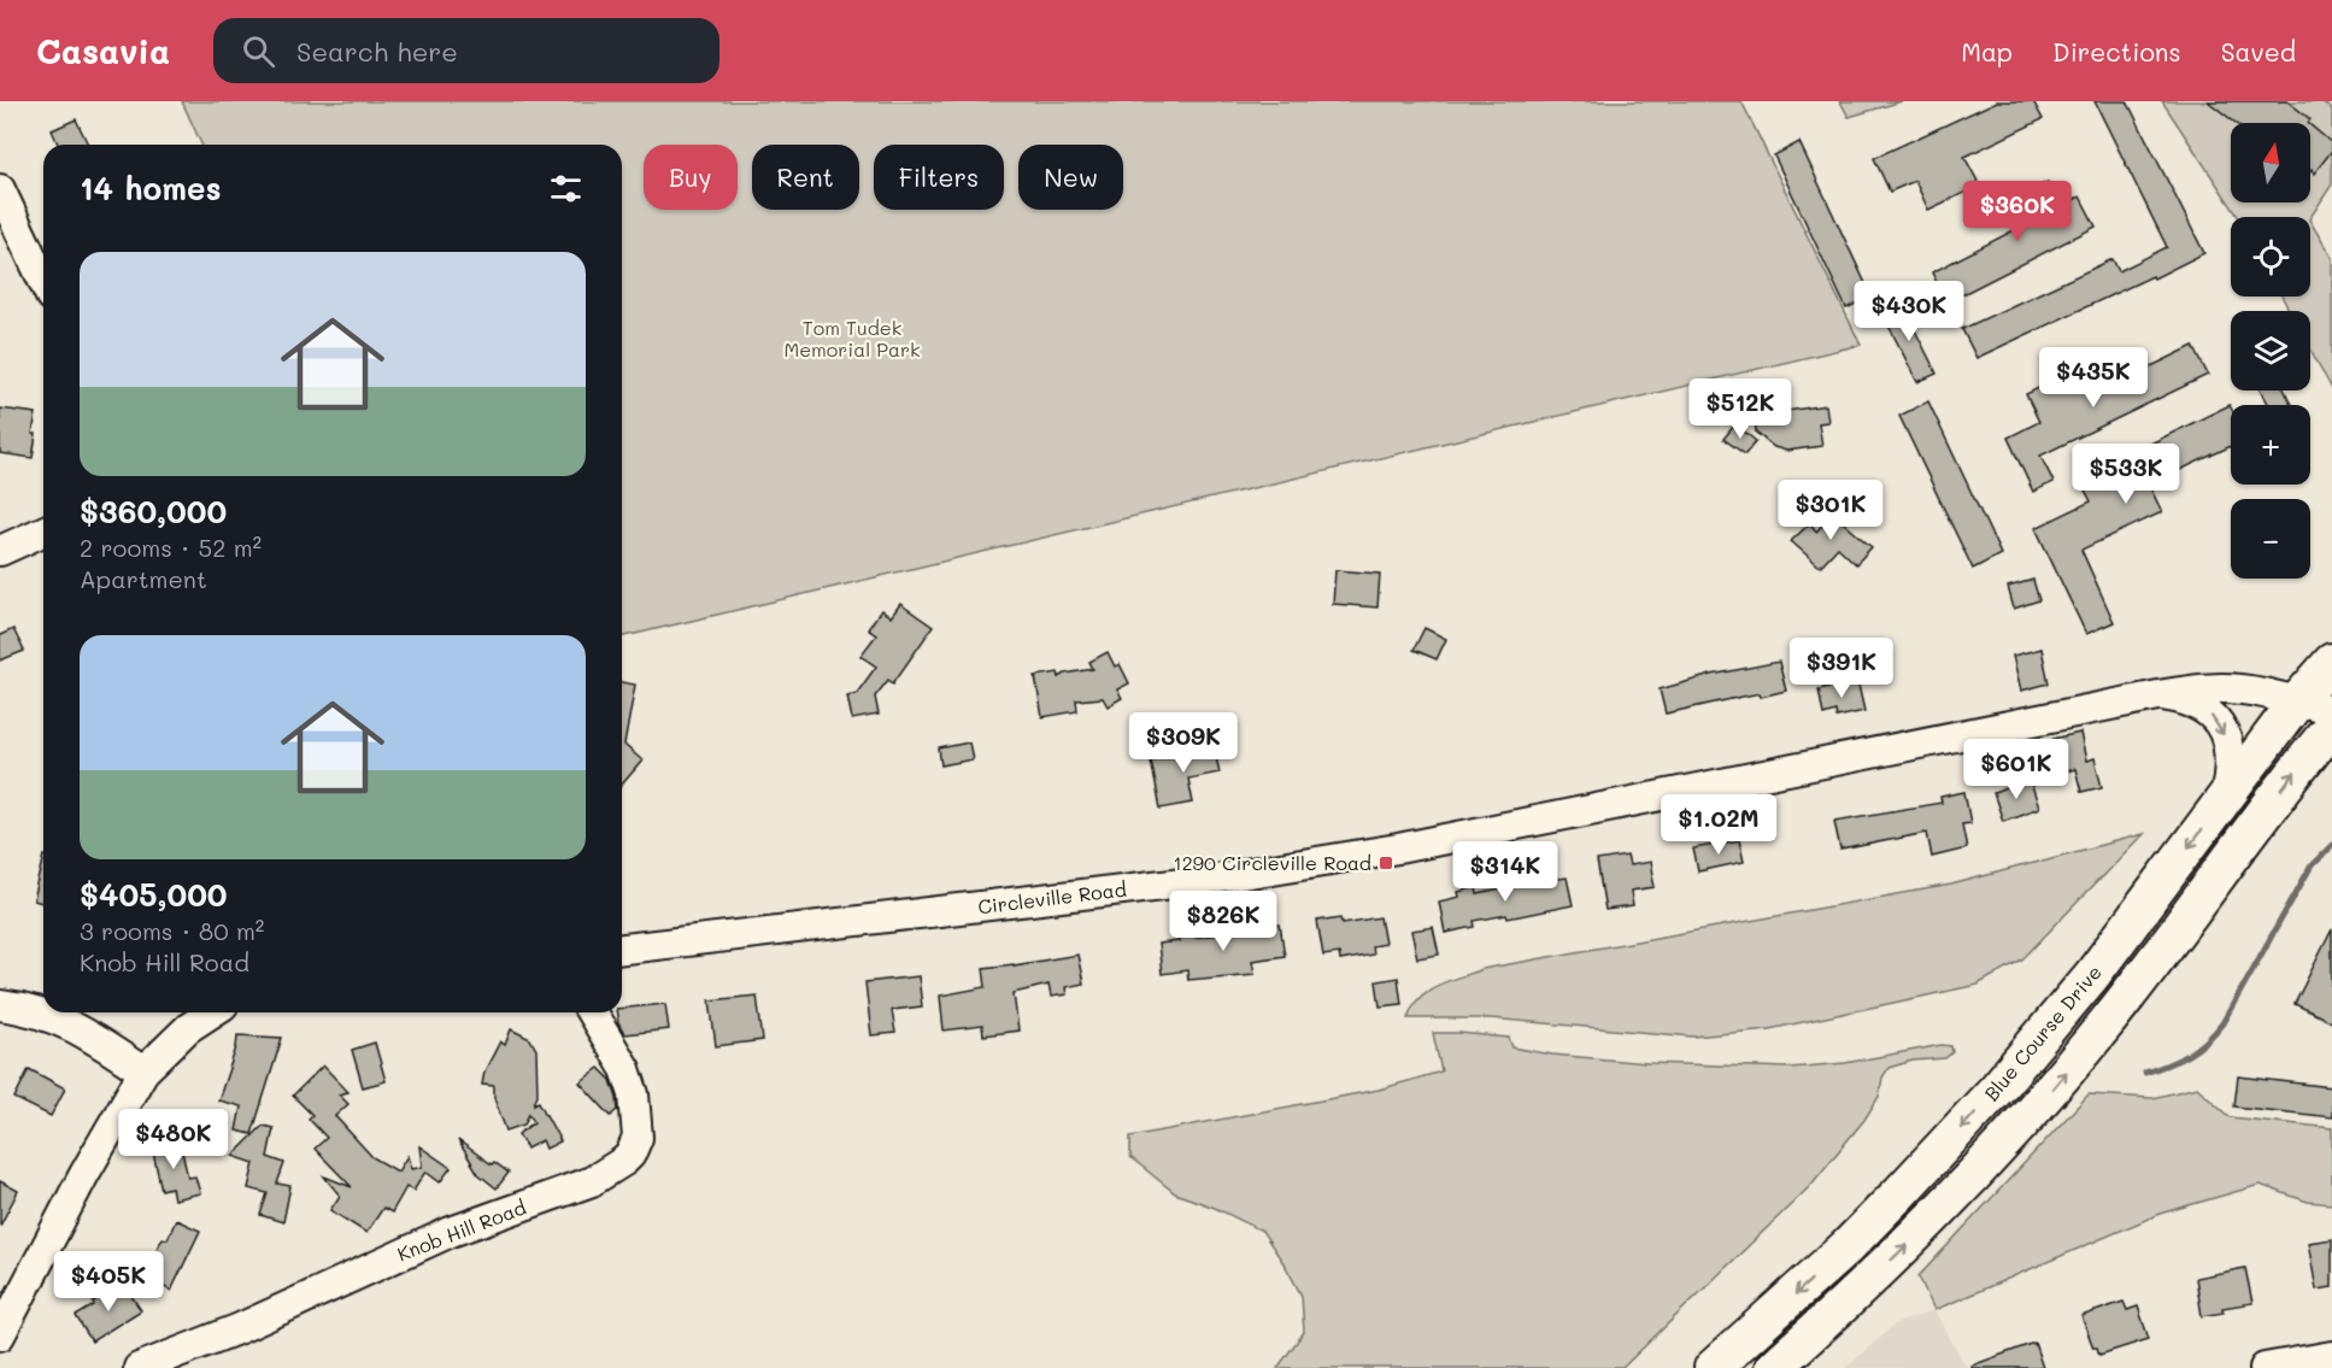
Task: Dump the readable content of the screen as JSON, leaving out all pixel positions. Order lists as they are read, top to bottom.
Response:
{
  "streets": {
    "main road": ["Blue Course Drive"],
    "street": ["Circleville Road", "Knob Hill Road"]
  },
  "crossings": [
    ["Circleville Road", "Blue Course Drive"]
  ],
  "parks": ["Tom Tudek Memorial Park"],
  "places": {
    "transit": ["1290 Circleville Road"]
  },
  "north": "top",
  "page": {
    "header": "Casavia",
    "search": "Search here",
    "nav": ["Map", "Directions", "Saved"],
    "map_buttons": ["+", "−"],
    "chip": [
      "Buy",
      "Rent",
      "Filters",
      "New"
    ],
    "heading": "14 homes",
    "price": [
      "$360K",
      "$430K",
      "$435K",
      "$512K",
      "$533K",
      "$301K",
      "$391K",
      "$309K",
      "$601K",
      "$1.02M",
      "$314K",
      "$826K",
      "$480K",
      "$405K"
    ],
    "list": [
      {
        "name": "$360,000",
        "note": "2 rooms · 52 m² · Apartment"
      },
      {
        "name": "$405,000",
        "note": "3 rooms · 80 m² · Knob Hill Road"
      }
    ]
  }
}
